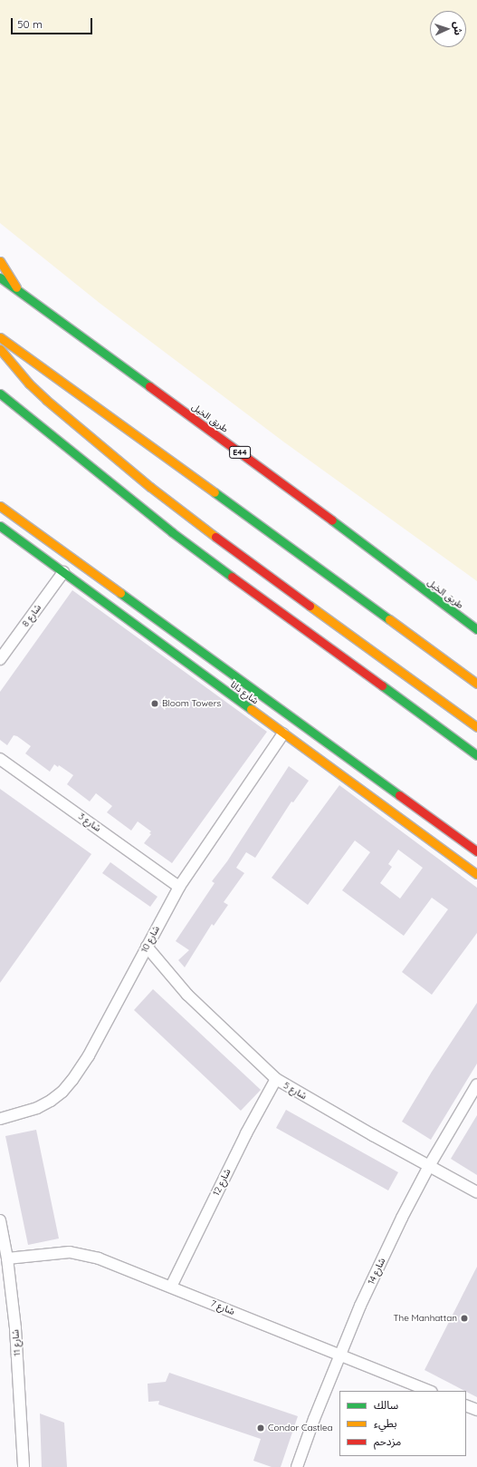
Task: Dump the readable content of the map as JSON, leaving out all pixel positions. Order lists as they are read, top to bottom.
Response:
{
  "streets": {
    "main road": ["طريق الخيل", "E44", "شارع دانا"],
    "street": [
      "شارع 8",
      "شارع 3",
      "شارع 10",
      "شارع 5",
      "شارع 12",
      "شارع 14",
      "شارع 7",
      "شارع 11"
    ]
  },
  "crossings": [
    ["شارع 8", "شارع دانا"],
    ["شارع دانا", "شارع 10"],
    ["شارع 3", "شارع 10"],
    ["شارع 10", "شارع 5"],
    ["شارع 5", "شارع 12"],
    ["شارع 5", "شارع 14"],
    ["شارع 12", "شارع 7"],
    ["شارع 14", "شارع 7"],
    ["شارع 7", "شارع 11"]
  ],
  "places": ["Bloom Towers", "The Manhattan", "Condor Castlea"],
  "legend": ["سالك", "بطيء", "مزدحم"],
  "scale_bar": "50 m",
  "north": "right"
}
